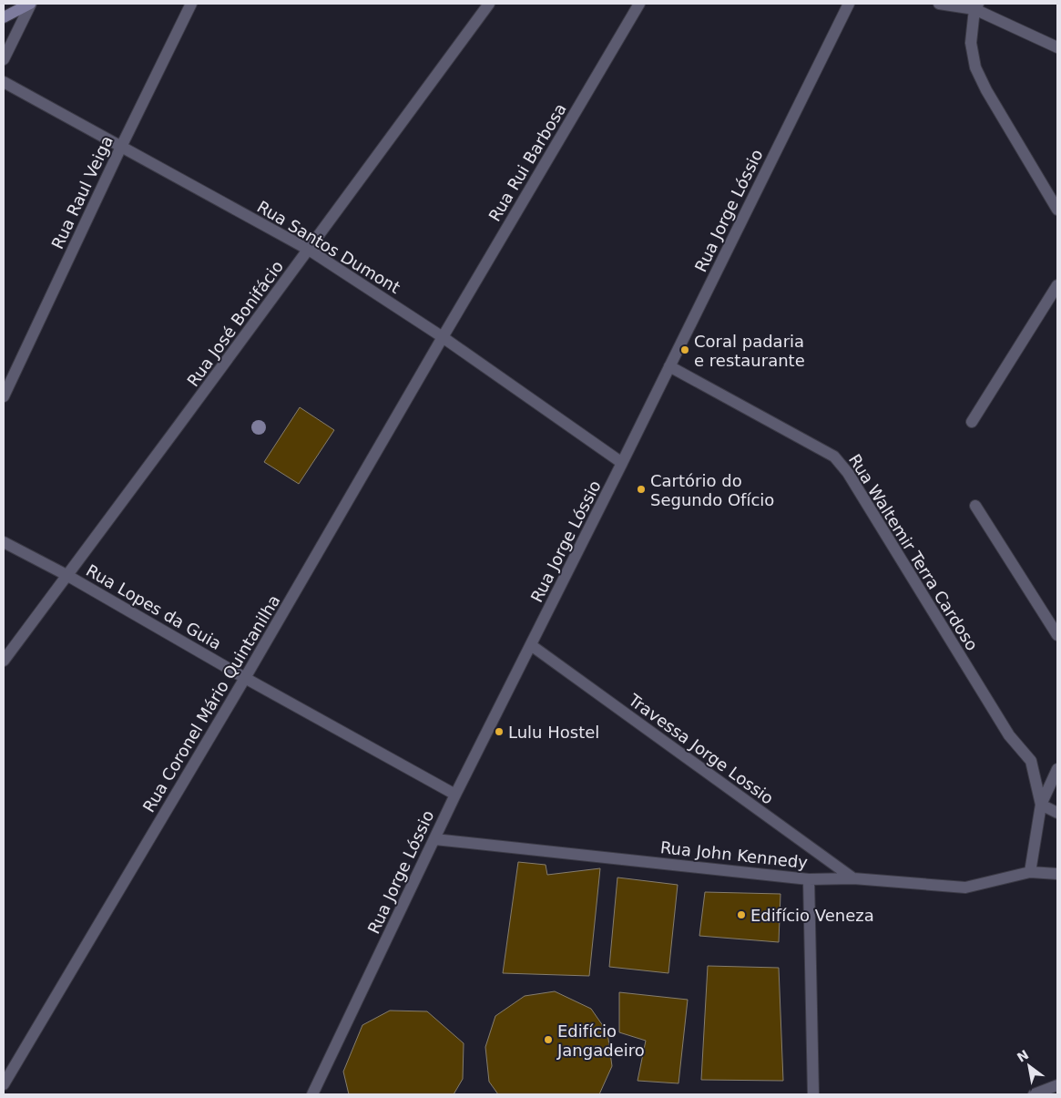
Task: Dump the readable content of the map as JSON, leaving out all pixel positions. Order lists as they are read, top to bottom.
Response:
{
  "streets": {
    "street": [
      "Rua Rui Barbosa",
      "Rua Raul Veiga",
      "Rua Jorge Lóssio",
      "Rua Santos Dumont",
      "Rua José Bonifácio",
      "Rua Waltemir Terra Cardoso",
      "Rua Lopes da Guia",
      "Rua Coronel Mário Quintanilha",
      "Travessa Jorge Lossio",
      "Rua John Kennedy"
    ]
  },
  "crossings": [
    ["Rua Rui Barbosa", "Rua Santos Dumont"],
    ["Rua Rui Barbosa", "Rua Coronel Mário Quintanilha"],
    ["Rua Raul Veiga", "Rua Santos Dumont"],
    ["Rua Jorge Lóssio", "Rua Santos Dumont"],
    ["Rua Jorge Lóssio", "Rua Waltemir Terra Cardoso"],
    ["Rua Jorge Lóssio", "Rua Lopes da Guia"],
    ["Rua Jorge Lóssio", "Travessa Jorge Lossio"],
    ["Rua Jorge Lóssio", "Rua John Kennedy"],
    ["Rua Santos Dumont", "Rua José Bonifácio"],
    ["Rua Santos Dumont", "Rua Coronel Mário Quintanilha"],
    ["Rua José Bonifácio", "Rua Lopes da Guia"],
    ["Rua Waltemir Terra Cardoso", "Rua John Kennedy"],
    ["Rua Lopes da Guia", "Rua Coronel Mário Quintanilha"],
    ["Travessa Jorge Lossio", "Rua John Kennedy"]
  ],
  "places": [
    "Coral padaria e restaurante",
    "Cartório do Segundo Ofício",
    "Lulu Hostel",
    "Edifício Veneza",
    "Edifício Jangadeiro"
  ],
  "north": "top left"
}
